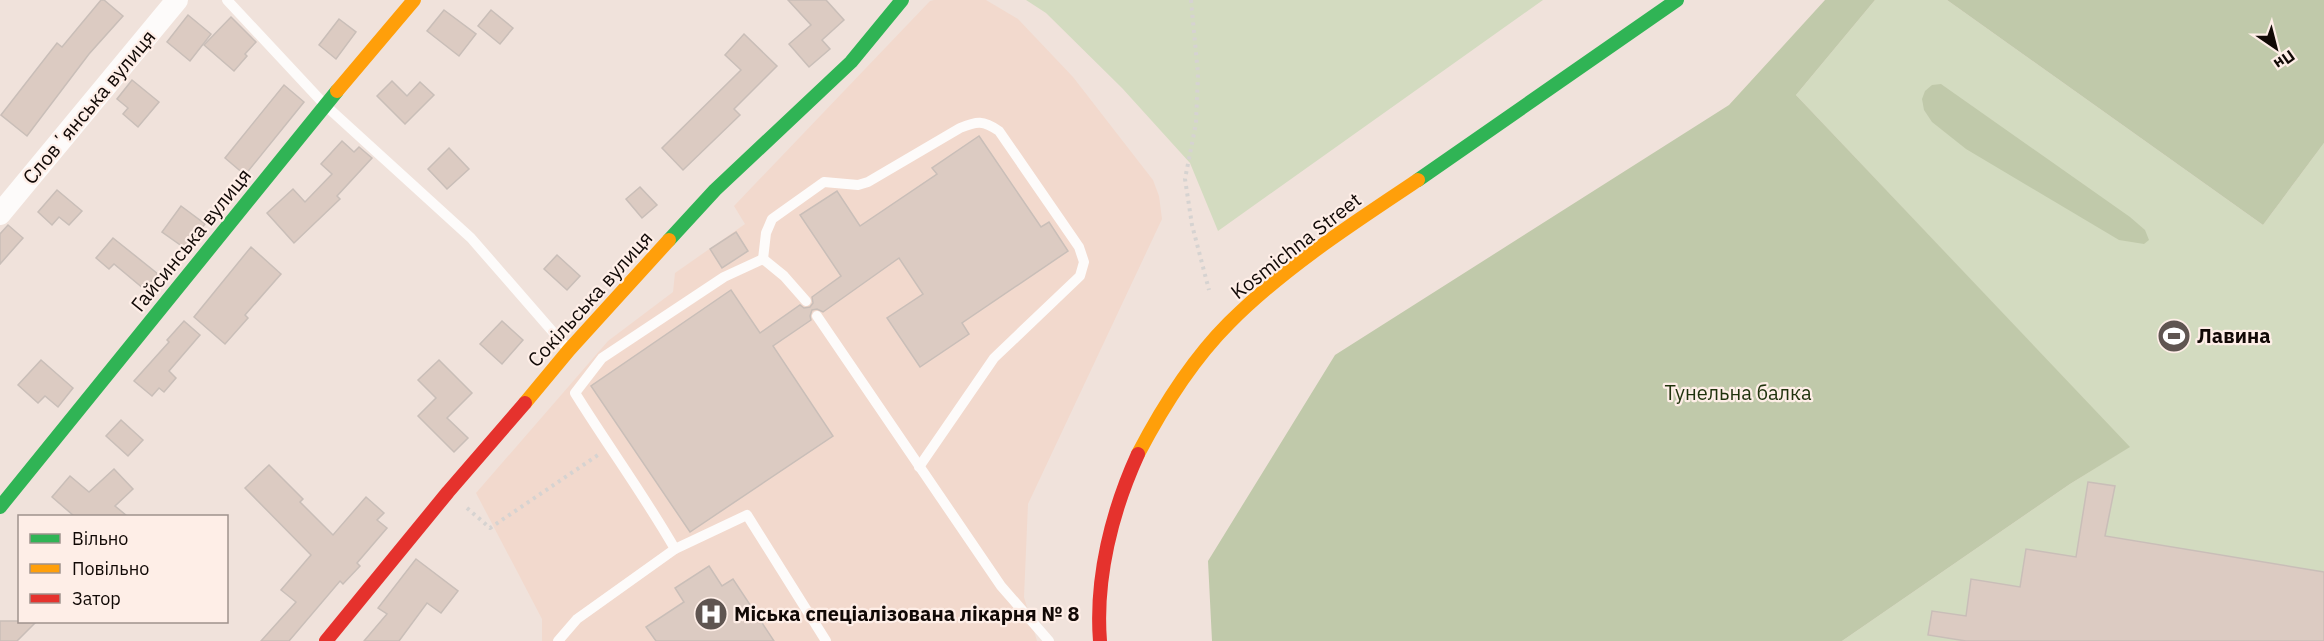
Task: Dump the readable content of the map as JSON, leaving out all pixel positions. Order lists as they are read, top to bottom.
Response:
{
  "streets": {
    "street": [
      "Словʼянська вулиця",
      "Гайсинська вулиця",
      "Kosmichna Street",
      "Сокільська вулиця"
    ]
  },
  "parks": ["Тунельна балка"],
  "places": {
    "sports": ["Лавина"],
    "hospital": ["Міська спеціалізована лікарня № 8"]
  },
  "legend": ["Вільно", "Повільно", "Затор"],
  "north": "bottom right"
}
